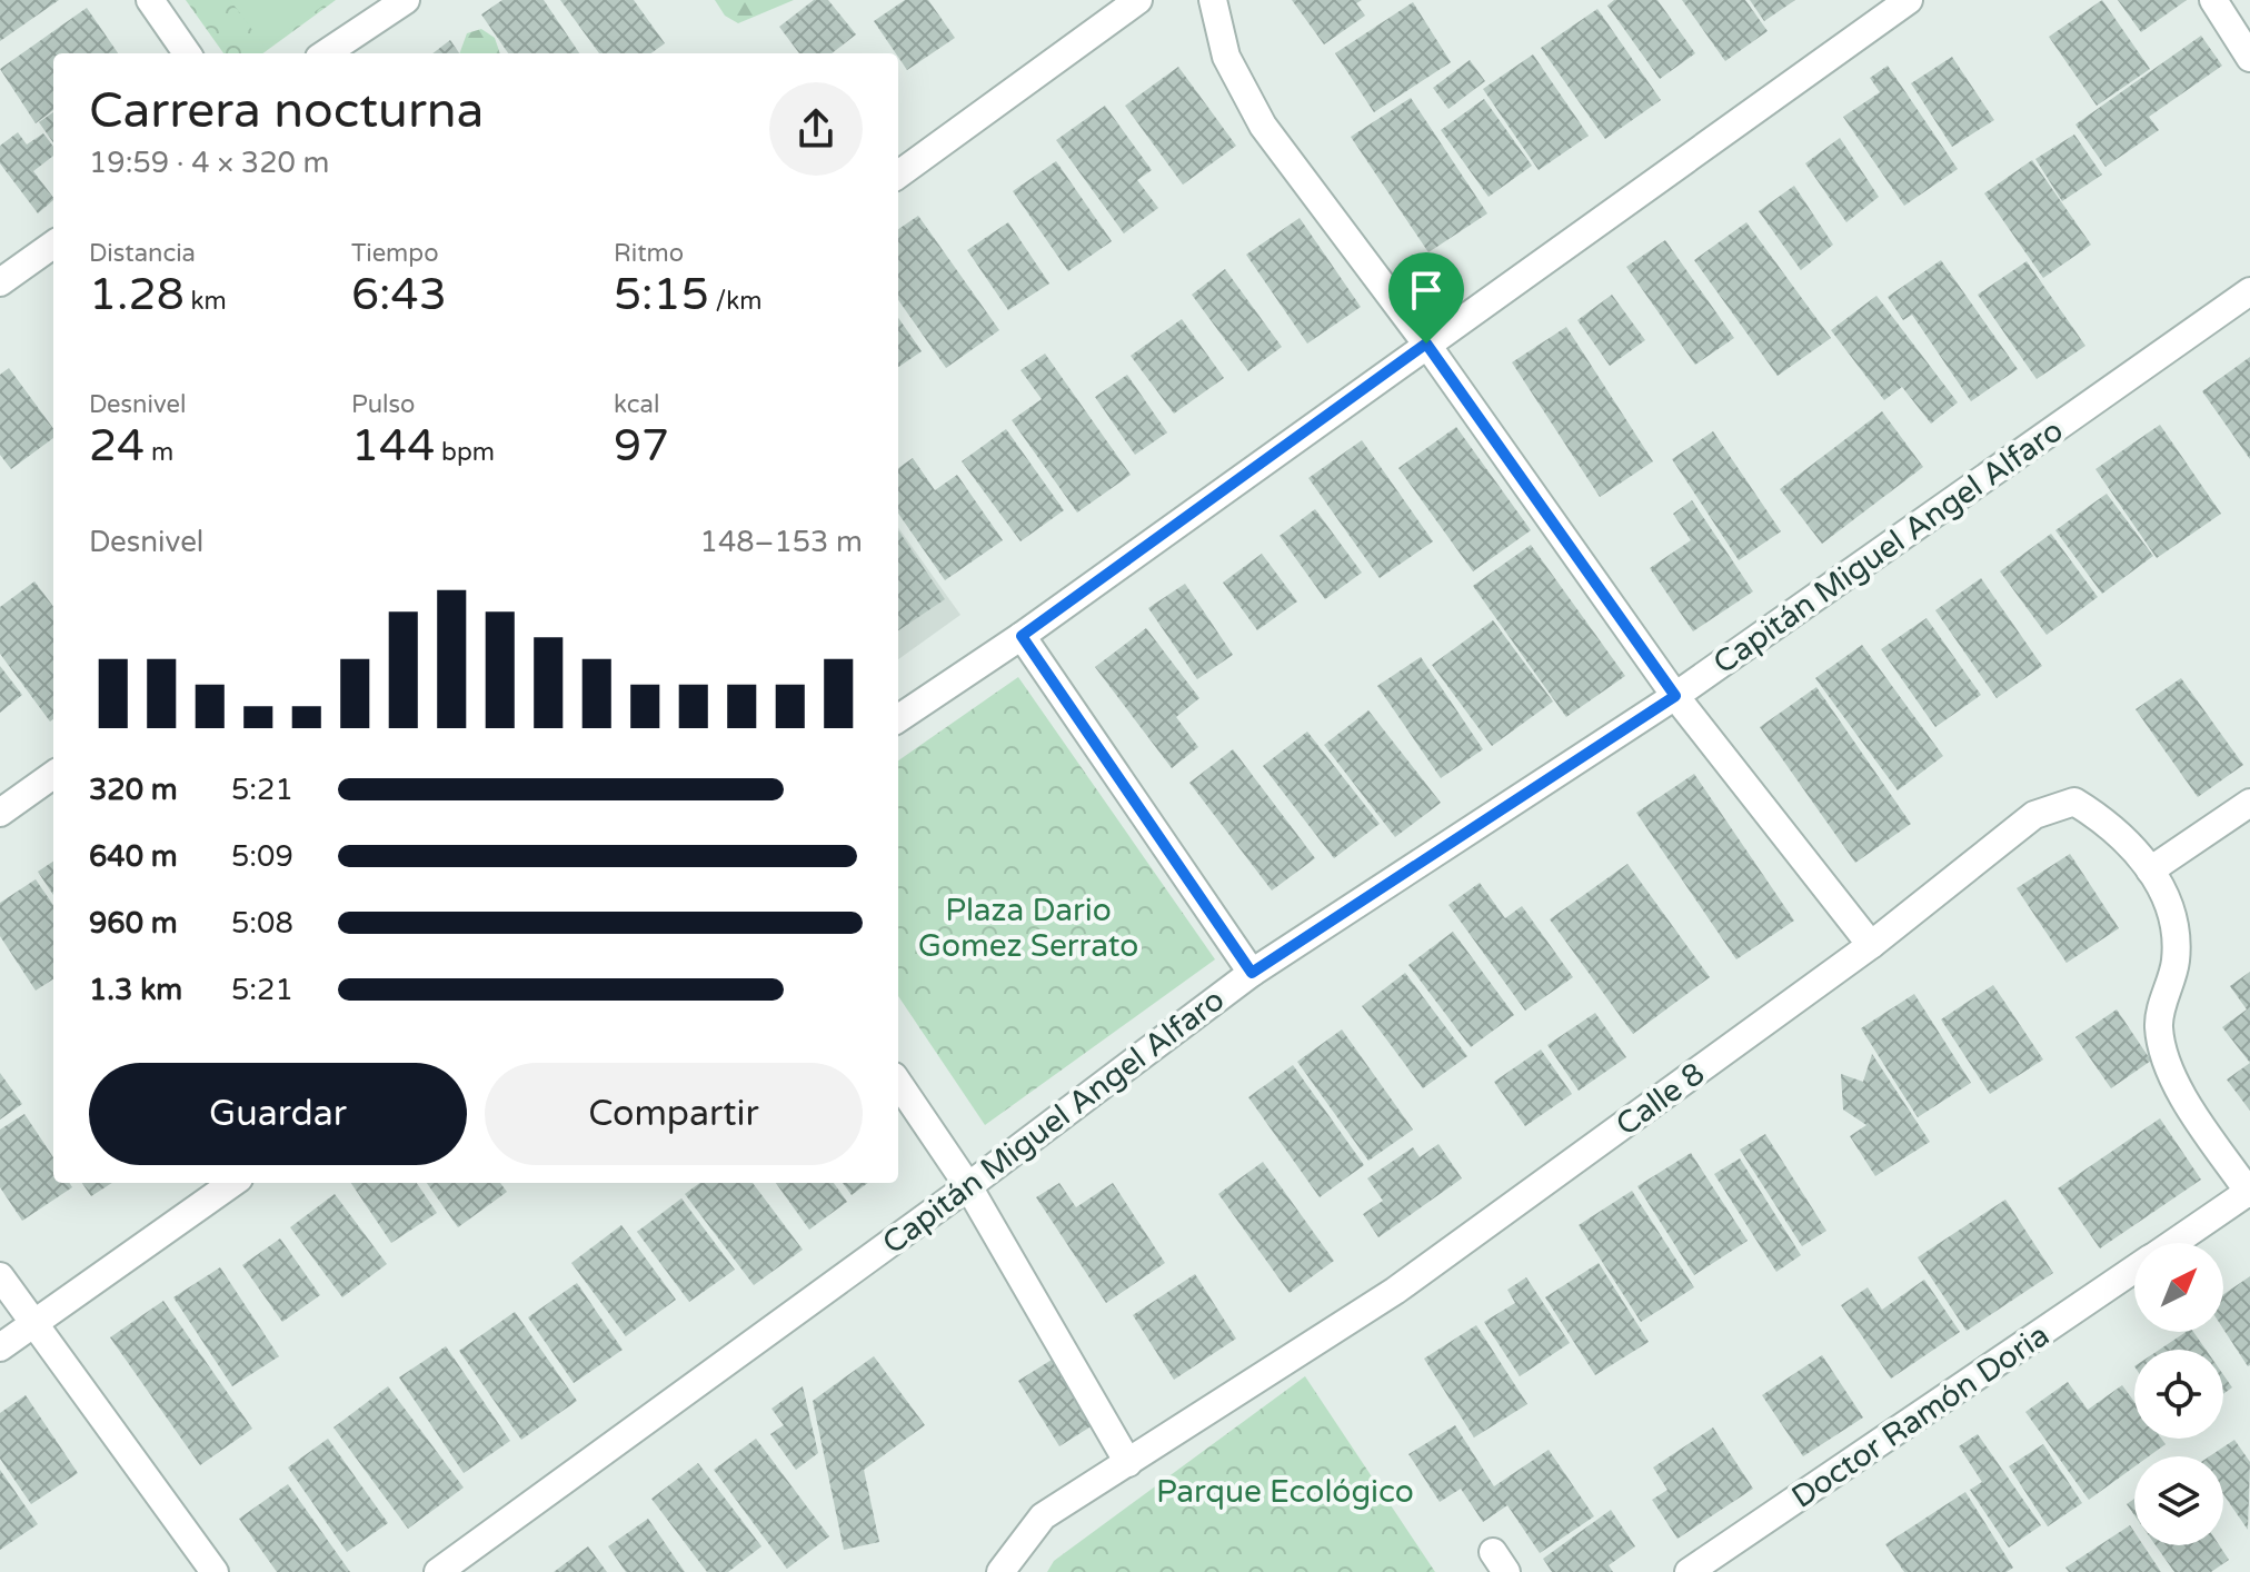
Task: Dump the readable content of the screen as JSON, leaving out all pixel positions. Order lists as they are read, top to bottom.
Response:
{
  "streets": {
    "street": ["Capitán Miguel Angel Alfaro", "Calle 8", "Doctor Ramón Doria"]
  },
  "crossings": [
    ["Calle 8", "Doctor Ramón Doria"]
  ],
  "parks": ["Plaza Dario Gomez Serrato", "Parque Ecológico"],
  "north": "top right",
  "page": {
    "heading": ["Carrera nocturna", "19:59 · 4 × 320 m"],
    "stats": [
      ["Distancia", "1.28 km"],
      ["Tiempo", "6:43"],
      ["Ritmo", "5:15 /km"],
      ["Desnivel", "24 m"],
      ["Pulso", "144 bpm"],
      ["kcal", "97"]
    ],
    "chart": ["Desnivel", "148–153 m"],
    "list": [
      {
        "name": "320 m",
        "note": "5:21"
      },
      {
        "name": "640 m",
        "note": "5:09"
      },
      {
        "name": "960 m",
        "note": "5:08"
      },
      {
        "name": "1.3 km",
        "note": "5:21"
      }
    ],
    "buttons": ["Guardar", "Compartir"]
  }
}
